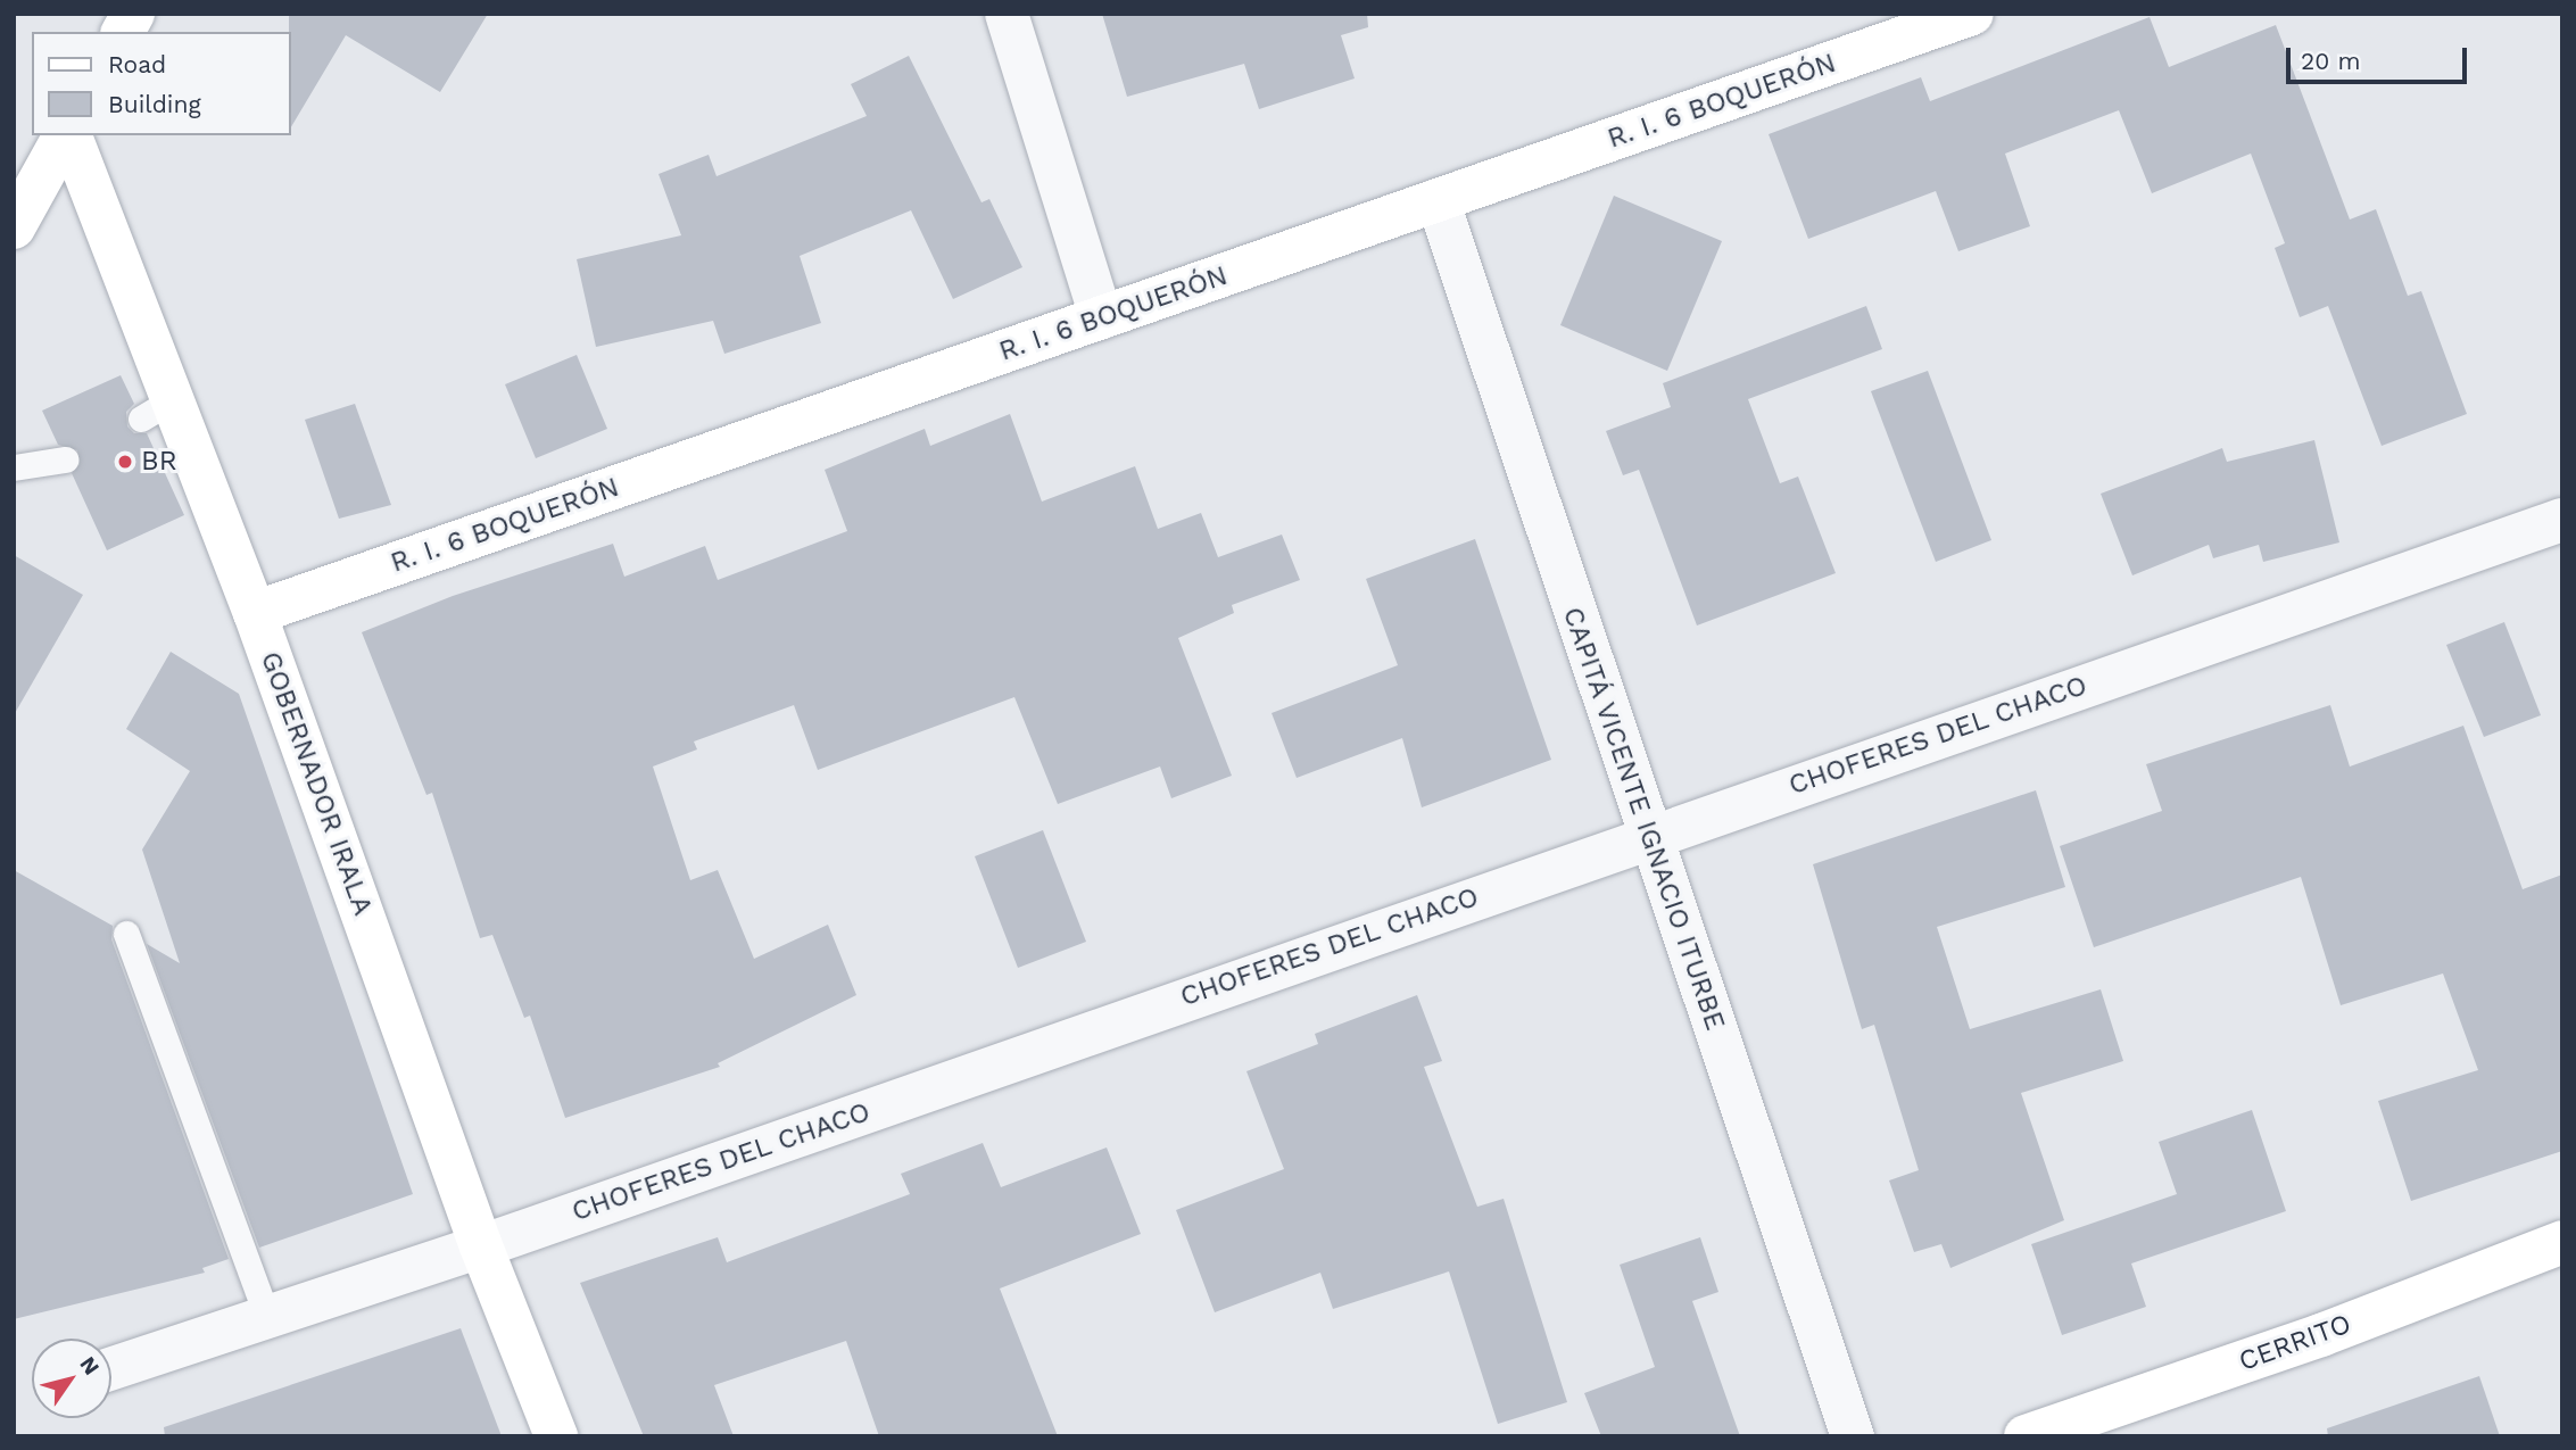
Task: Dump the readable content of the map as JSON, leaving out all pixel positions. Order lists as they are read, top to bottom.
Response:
{
  "streets": {
    "street": [
      "R. I. 6 BOQUERÓN",
      "CHOFERES DEL CHACO",
      "GOBERNADOR IRALA",
      "CAPITÁ VICENTE IGNACIO ITURBE",
      "CERRITO"
    ]
  },
  "crossings": [
    ["R. I. 6 BOQUERÓN", "GOBERNADOR IRALA"],
    ["R. I. 6 BOQUERÓN", "CAPITÁ VICENTE IGNACIO ITURBE"],
    ["CHOFERES DEL CHACO", "GOBERNADOR IRALA"],
    ["CHOFERES DEL CHACO", "CAPITÁ VICENTE IGNACIO ITURBE"]
  ],
  "places": ["BR"],
  "legend": ["Road", "Building"],
  "scale_bar": "20 m",
  "north": "top right"
}
